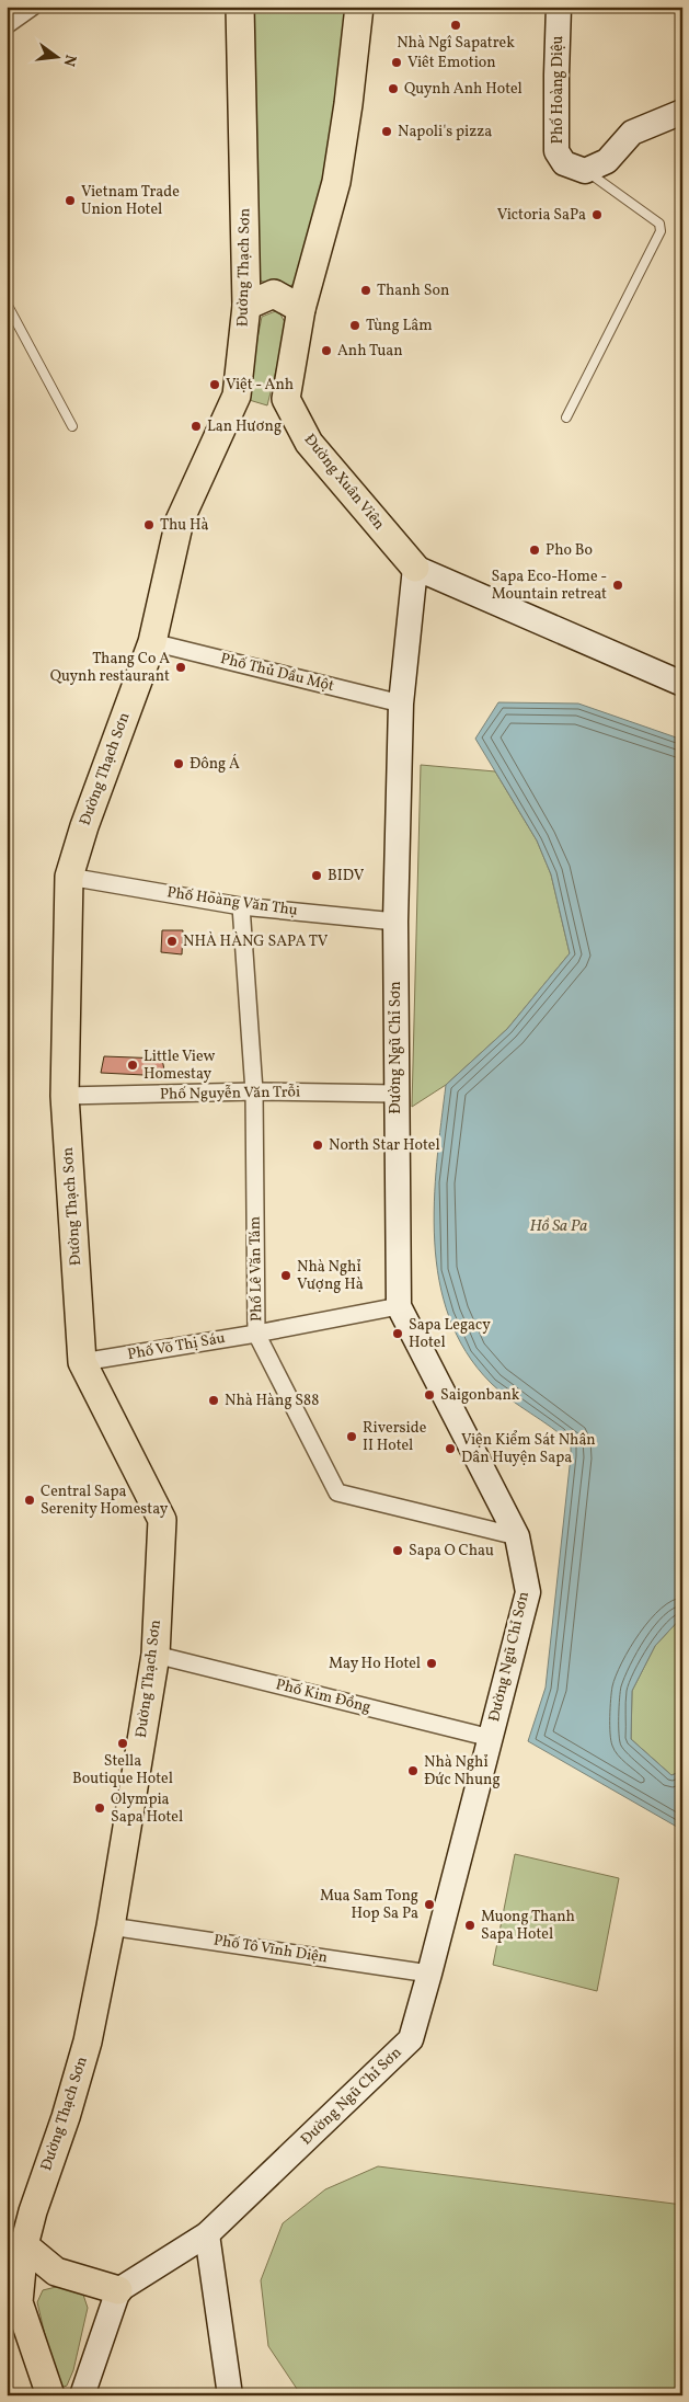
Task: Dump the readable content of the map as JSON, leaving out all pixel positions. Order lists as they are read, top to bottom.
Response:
{
  "streets": {
    "main road": [
      "Phố Hoàng Diệu",
      "Đường Thạch Sơn",
      "Đường Xuân Viên",
      "Đường Ngũ Chỉ Sơn"
    ],
    "street": [
      "Phố Thủ Dầu Một",
      "Phố Hoàng Văn Thụ",
      "Phố Nguyễn Văn Trỗi",
      "Phố Lê Văn Tám",
      "Phố Võ Thị Sáu",
      "Phố Kim Đồng",
      "Phố Tô Vĩnh Diện"
    ]
  },
  "crossings": [
    ["Đường Thạch Sơn", "Phố Thủ Dầu Một"],
    ["Đường Thạch Sơn", "Phố Hoàng Văn Thụ"],
    ["Đường Thạch Sơn", "Phố Nguyễn Văn Trỗi"],
    ["Đường Thạch Sơn", "Phố Võ Thị Sáu"],
    ["Đường Thạch Sơn", "Phố Kim Đồng"],
    ["Đường Thạch Sơn", "Phố Tô Vĩnh Diện"],
    ["Đường Xuân Viên", "Đường Ngũ Chỉ Sơn"],
    ["Phố Thủ Dầu Một", "Đường Ngũ Chỉ Sơn"],
    ["Phố Hoàng Văn Thụ", "Đường Ngũ Chỉ Sơn"],
    ["Phố Hoàng Văn Thụ", "Phố Lê Văn Tám"],
    ["Đường Ngũ Chỉ Sơn", "Phố Nguyễn Văn Trỗi"],
    ["Đường Ngũ Chỉ Sơn", "Phố Lê Văn Tám"],
    ["Đường Ngũ Chỉ Sơn", "Phố Võ Thị Sáu"],
    ["Đường Ngũ Chỉ Sơn", "Phố Kim Đồng"],
    ["Đường Ngũ Chỉ Sơn", "Phố Tô Vĩnh Diện"],
    ["Phố Nguyễn Văn Trỗi", "Phố Lê Văn Tám"],
    ["Phố Lê Văn Tám", "Phố Võ Thị Sáu"]
  ],
  "water": ["Hồ Sa Pa"],
  "places": [
    "Nhà Ngî Sapatrek",
    "Viêt Emotion",
    "Quynh Anh Hotel",
    "Napoli's pizza",
    "Vietnam Trade Union Hotel",
    "Victoria SaPa",
    "Thanh Son",
    "Tùng Lâm",
    "Anh Tuan",
    "Việt - Anh",
    "Lan Hương",
    "Thu Hà",
    "Pho Bo",
    "Sapa Eco-Home - Mountain retreat",
    "Thang Co A Quynh restaurant",
    "Đông Á",
    "BIDV",
    "NHÀ HÀNG SAPA TV",
    "Little View Homestay",
    "North Star Hotel",
    "Nhà Nghỉ Vượng Hà",
    "Sapa Legacy Hotel",
    "Saigonbank",
    "Nhà Hàng S88",
    "Riverside II Hotel",
    "Viện Kiểm Sát Nhân Dân Huyện Sapa",
    "Central Sapa Serenity Homestay",
    "Sapa O Chau",
    "May Ho Hotel",
    "Stella Boutique Hotel",
    "Nhà Nghỉ Đức Nhung",
    "Olympia Sapa Hotel",
    "Mua Sam Tong Hop Sa Pa",
    "Muong Thanh Sapa Hotel"
  ],
  "north": "right"
}
